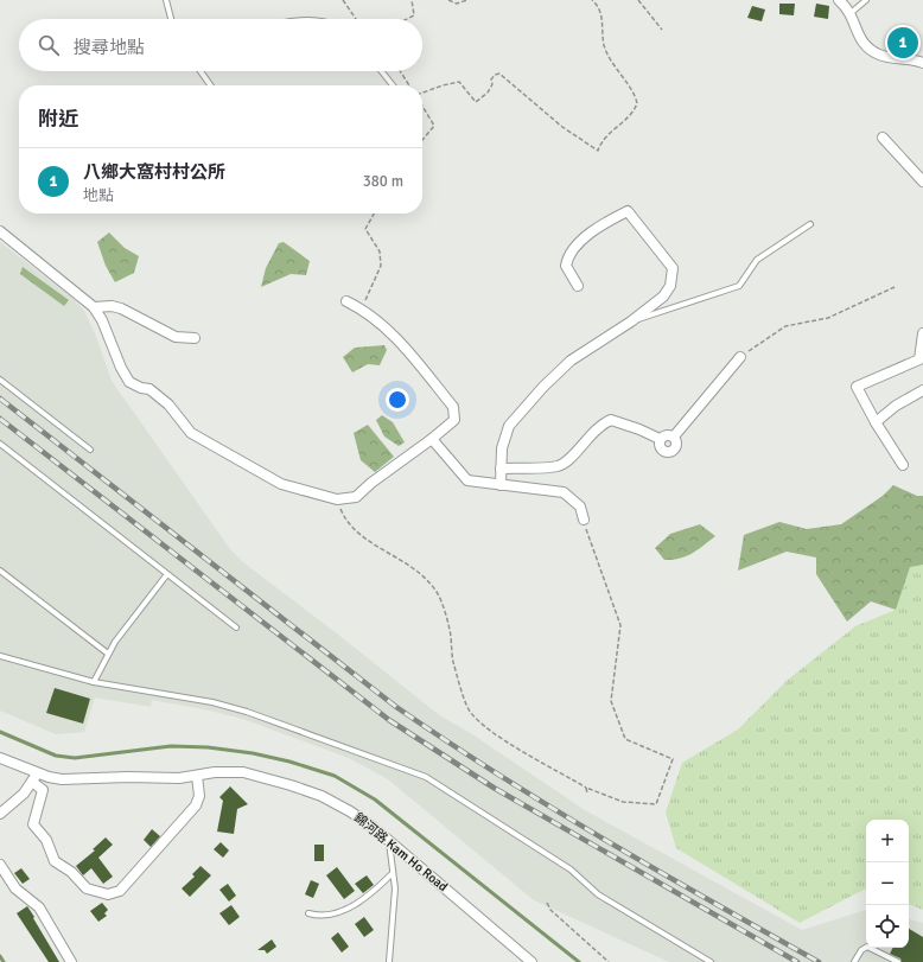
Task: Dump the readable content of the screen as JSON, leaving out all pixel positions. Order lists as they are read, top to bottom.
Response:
{
  "streets": {
    "street": ["錦河路 Kam Ho Road"]
  },
  "page": {
    "search": "搜尋地點",
    "pins": "1",
    "heading": "附近",
    "list": [
      {
        "mark": "1",
        "name": "八鄉大窩村村公所",
        "note": "地點",
        "value": "380 m"
      }
    ],
    "map_buttons": ["+", "−"]
  }
}
